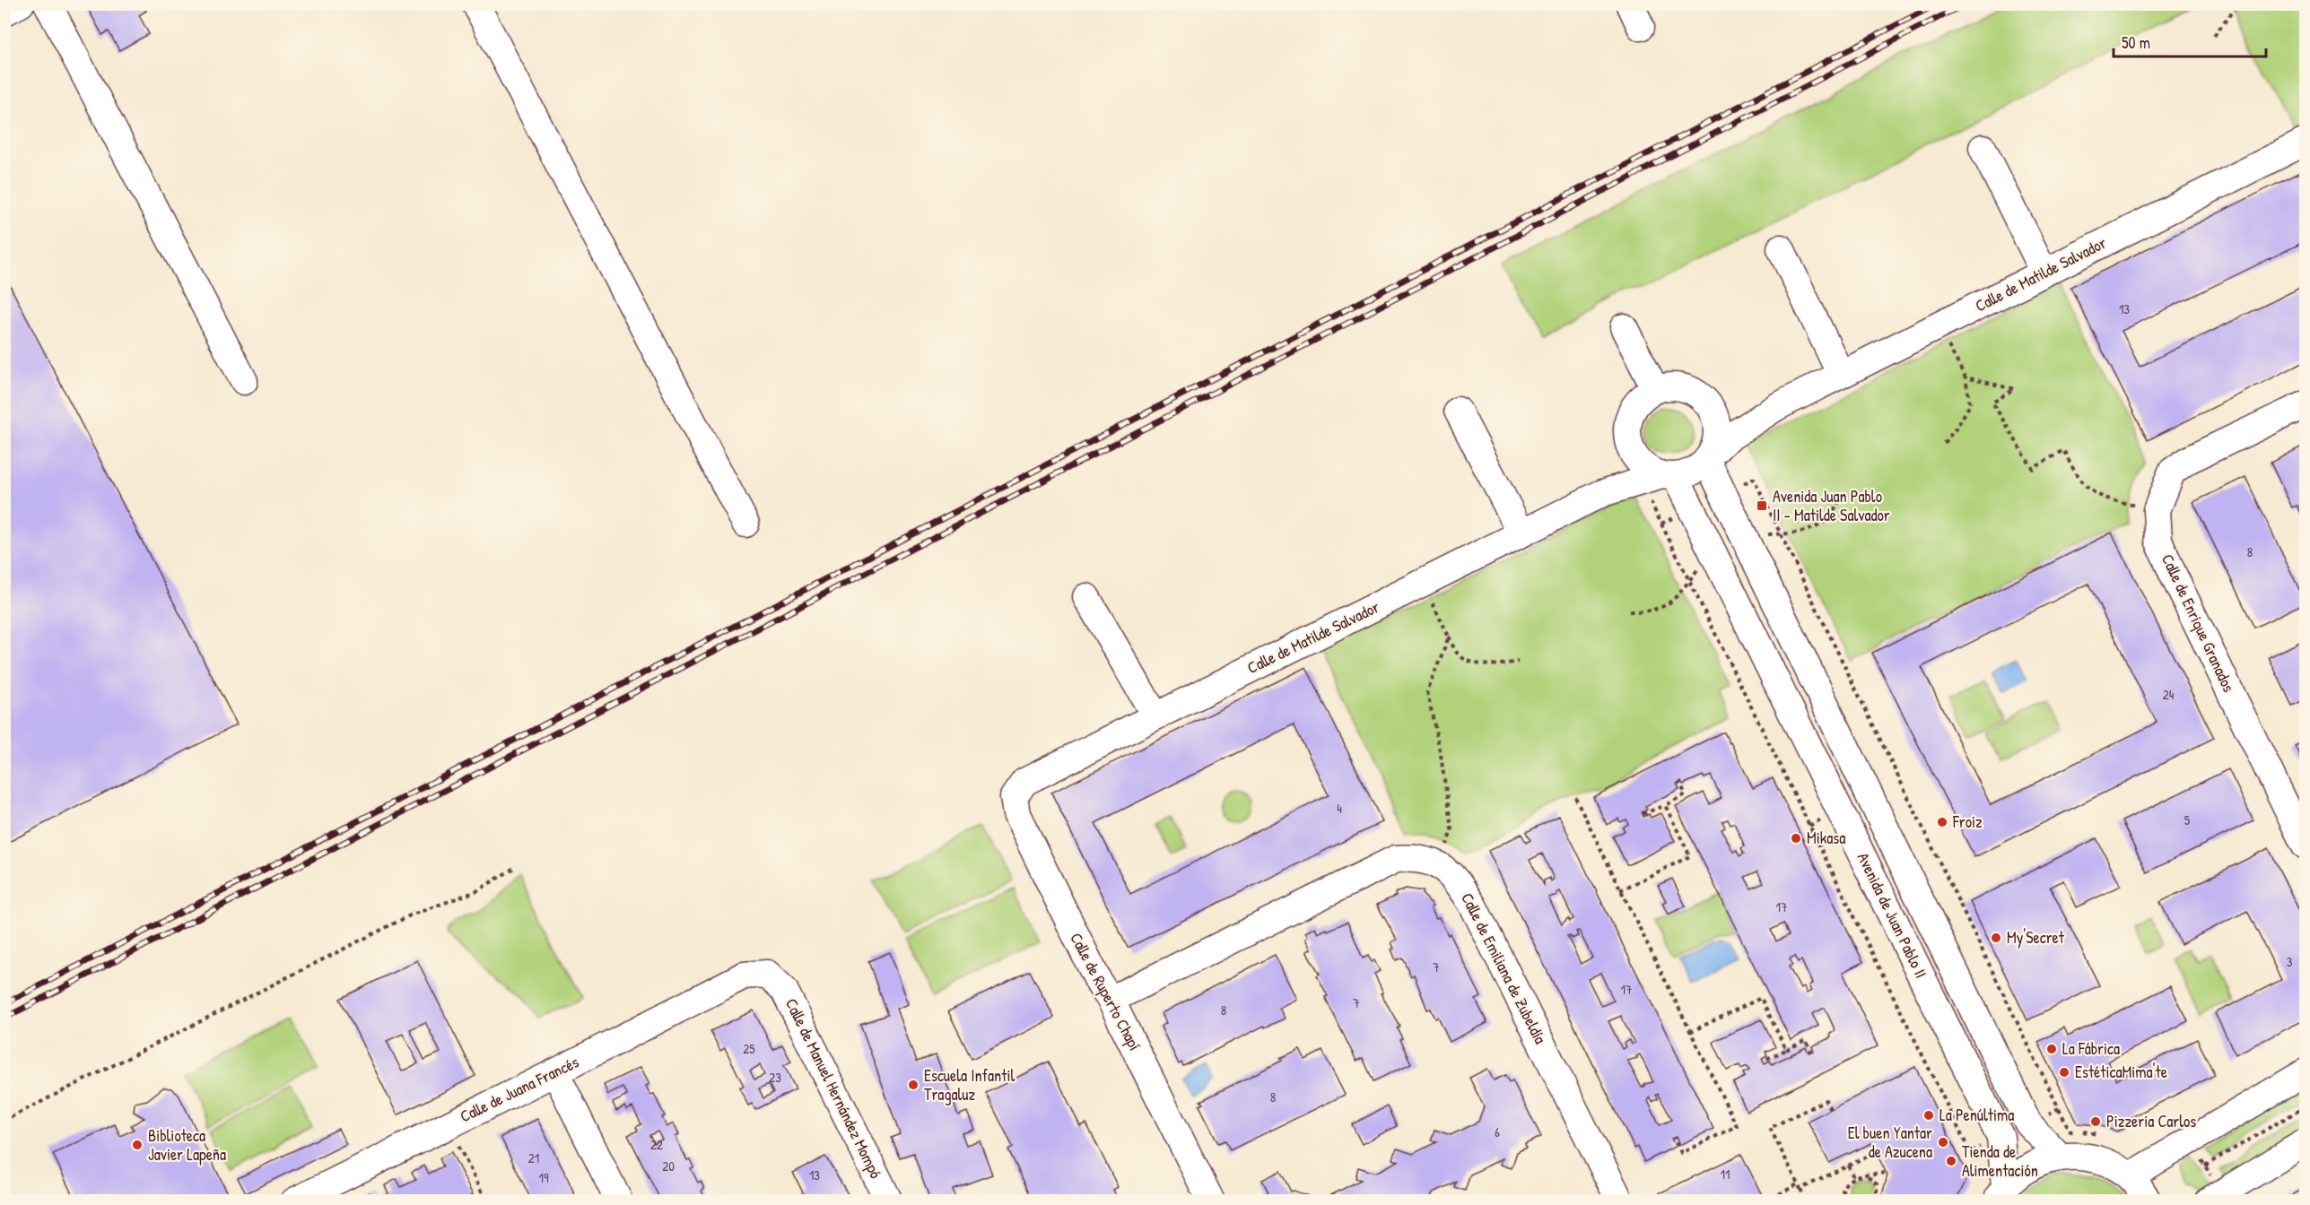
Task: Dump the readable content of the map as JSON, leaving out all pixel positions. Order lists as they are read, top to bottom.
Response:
{
  "streets": {
    "street": [
      "Calle de Matilde Salvador",
      "Calle de Enrique Granados",
      "Avenida de Juan Pablo II",
      "Calle de Emiliana de Zubeldía",
      "Calle de Ruperto Chapí",
      "Calle de Manuel Hernández Mompó",
      "Calle de Juana Francés"
    ]
  },
  "crossings": [
    ["Calle de Matilde Salvador", "Avenida de Juan Pablo II"],
    ["Calle de Matilde Salvador", "Calle de Ruperto Chapí"],
    ["Calle de Emiliana de Zubeldía", "Calle de Ruperto Chapí"],
    ["Calle de Manuel Hernández Mompó", "Calle de Juana Francés"]
  ],
  "places": {
    "transit": ["Avenida Juan Pablo II - Matilde Salvador"],
    "other": [
      "Froiz",
      "Mikasa",
      "My'Secret",
      "La Fábrica",
      "EstéticaMima'te",
      "Escuela Infantil Tragaluz",
      "La Penúltima",
      "Pizzeria Carlos",
      "El buen Yantar de Azucena",
      "Biblioteca Javier Lapeña",
      "Tienda de Alimentación"
    ]
  },
  "house_numbers": [
    "13",
    "8",
    "24",
    "4",
    "5",
    "17",
    "3",
    "7",
    "17",
    "7",
    "8",
    "25",
    "23",
    "8",
    "6",
    "22",
    "21",
    "20",
    "11",
    "13",
    "19"
  ],
  "scale_bar": "50 m"
}
